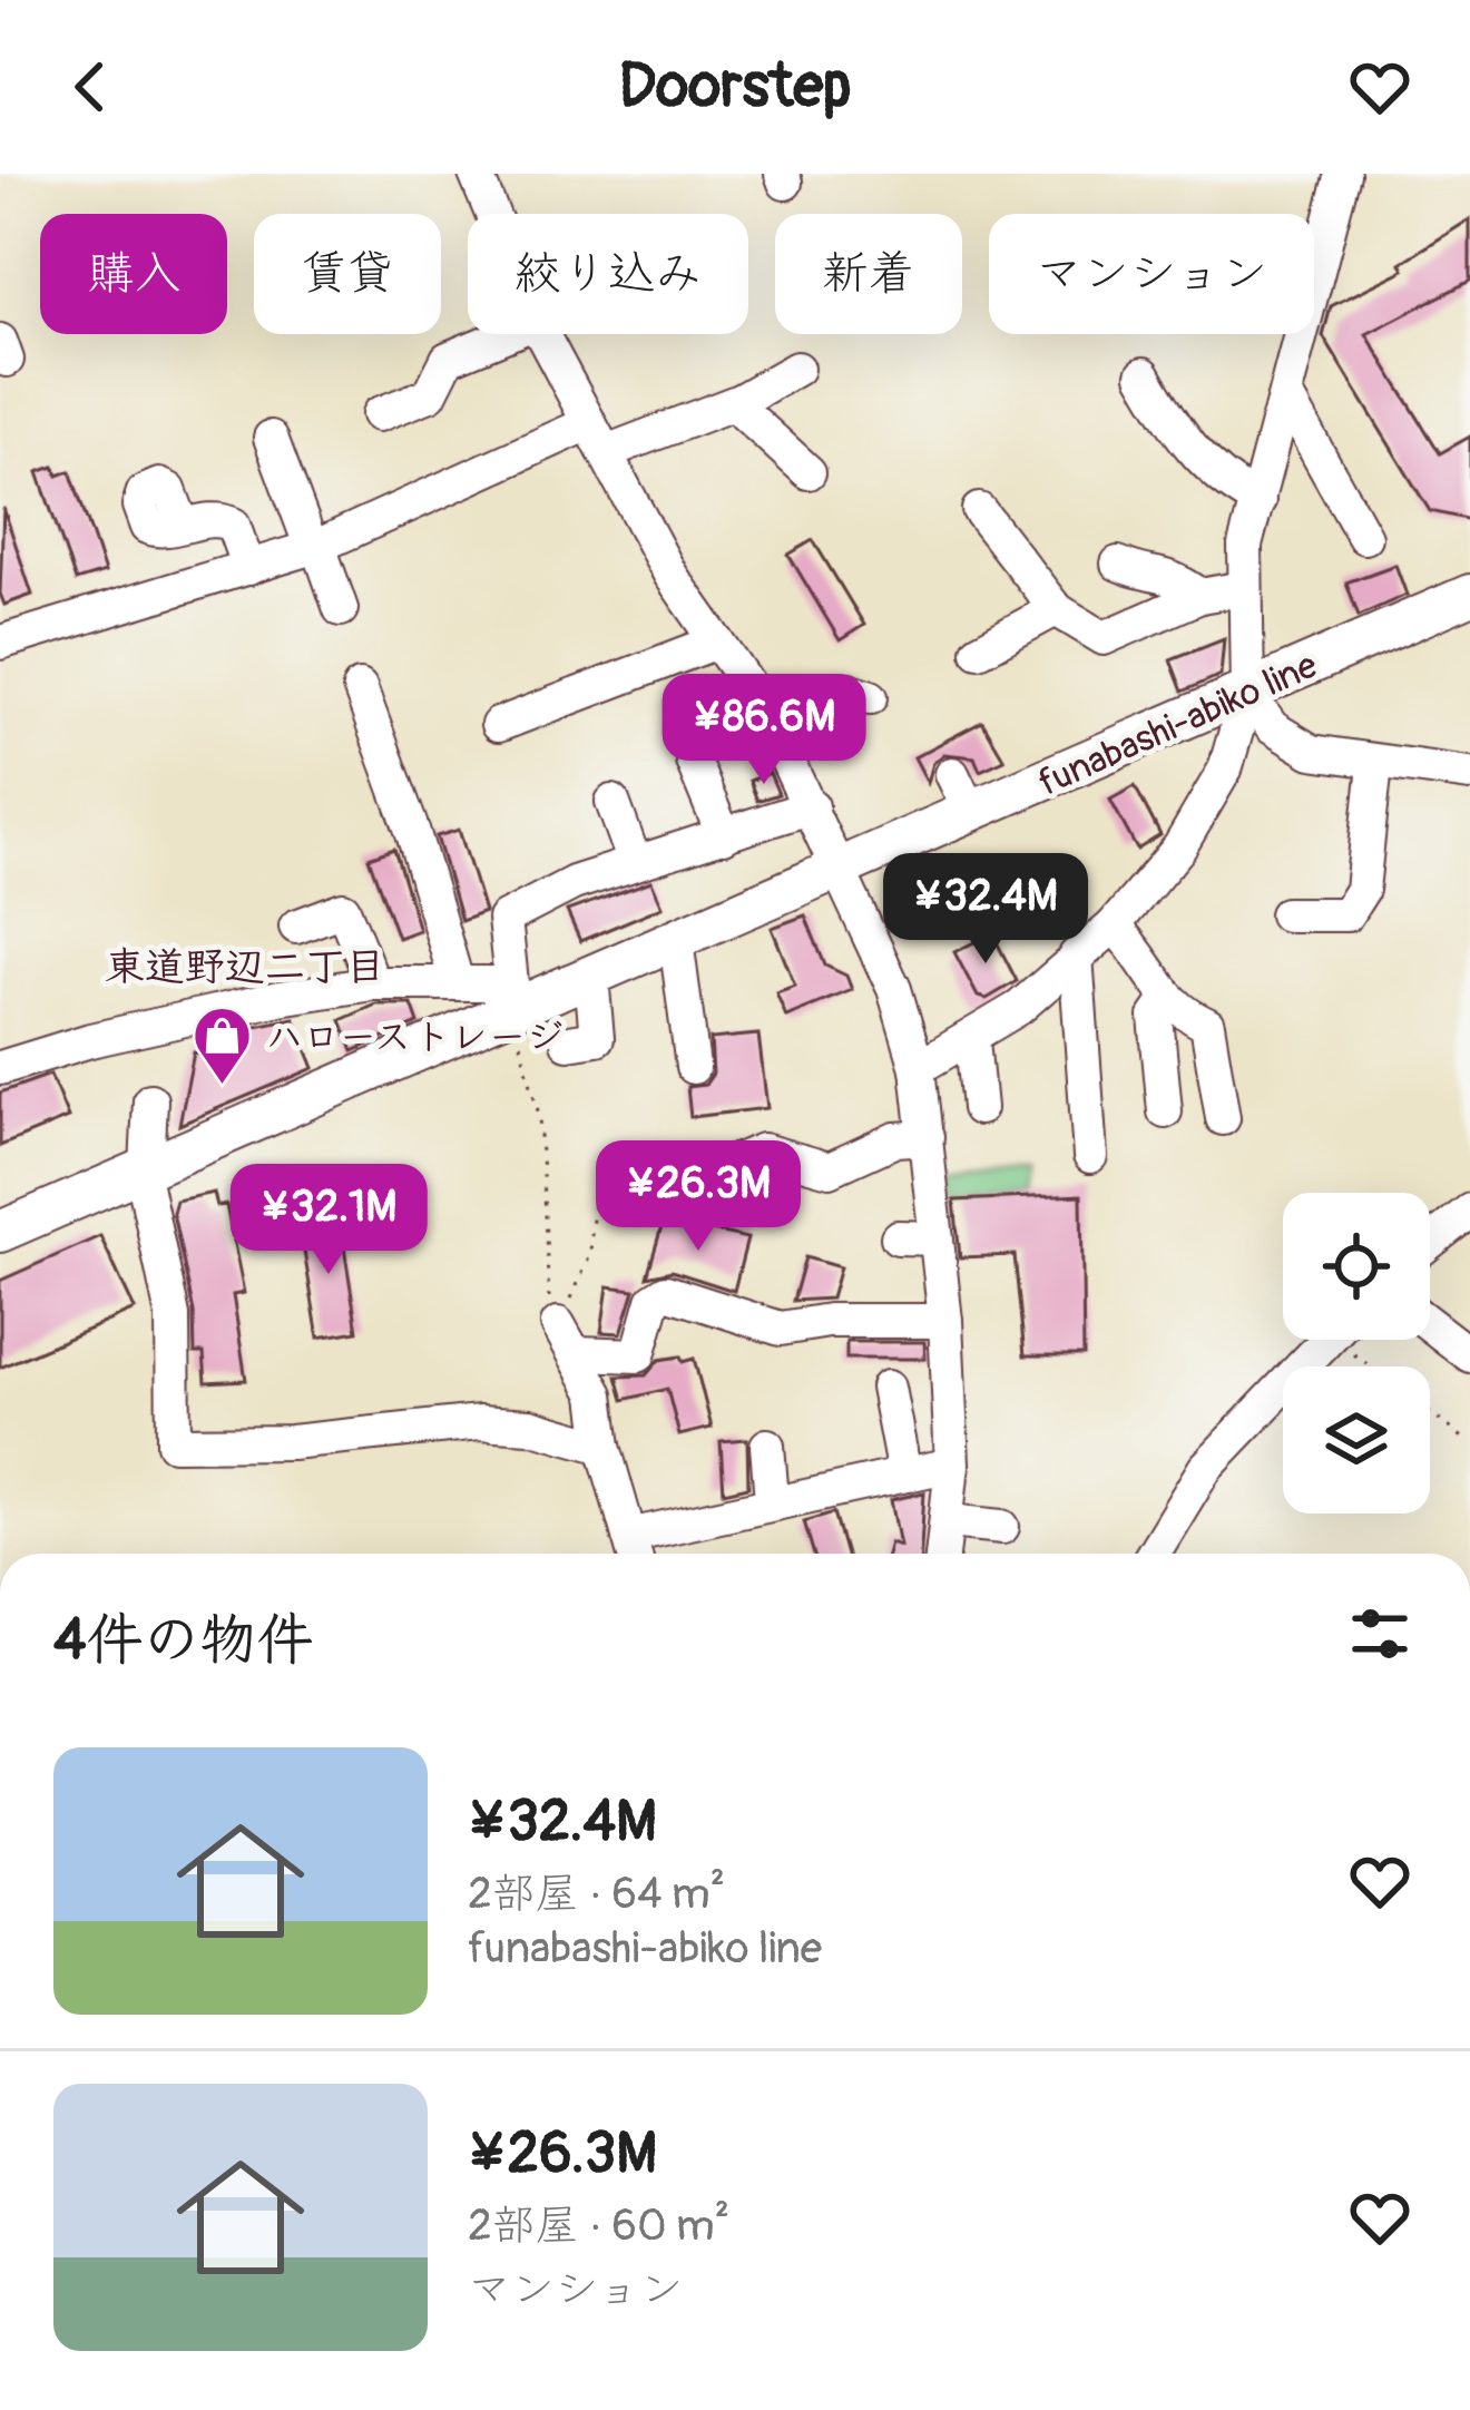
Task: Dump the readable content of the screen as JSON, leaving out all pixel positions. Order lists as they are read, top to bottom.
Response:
{
  "streets": {
    "main road": ["funabashi-abiko line"]
  },
  "districts": ["東道野辺二丁目"],
  "places": {
    "shop": ["ハローストレージ"]
  },
  "page": {
    "header": "Doorstep",
    "chip": [
      "購入",
      "賃貸",
      "絞り込み",
      "新着",
      "マンション"
    ],
    "price": [
      "¥86.6M",
      "¥32.4M",
      "¥26.3M",
      "¥32.1M"
    ],
    "heading": "4件の物件",
    "list": [
      {
        "name": "¥32.4M",
        "note": "2部屋 · 64 m² · funabashi-abiko line"
      },
      {
        "name": "¥26.3M",
        "note": "2部屋 · 60 m² · マンション"
      }
    ]
  }
}
